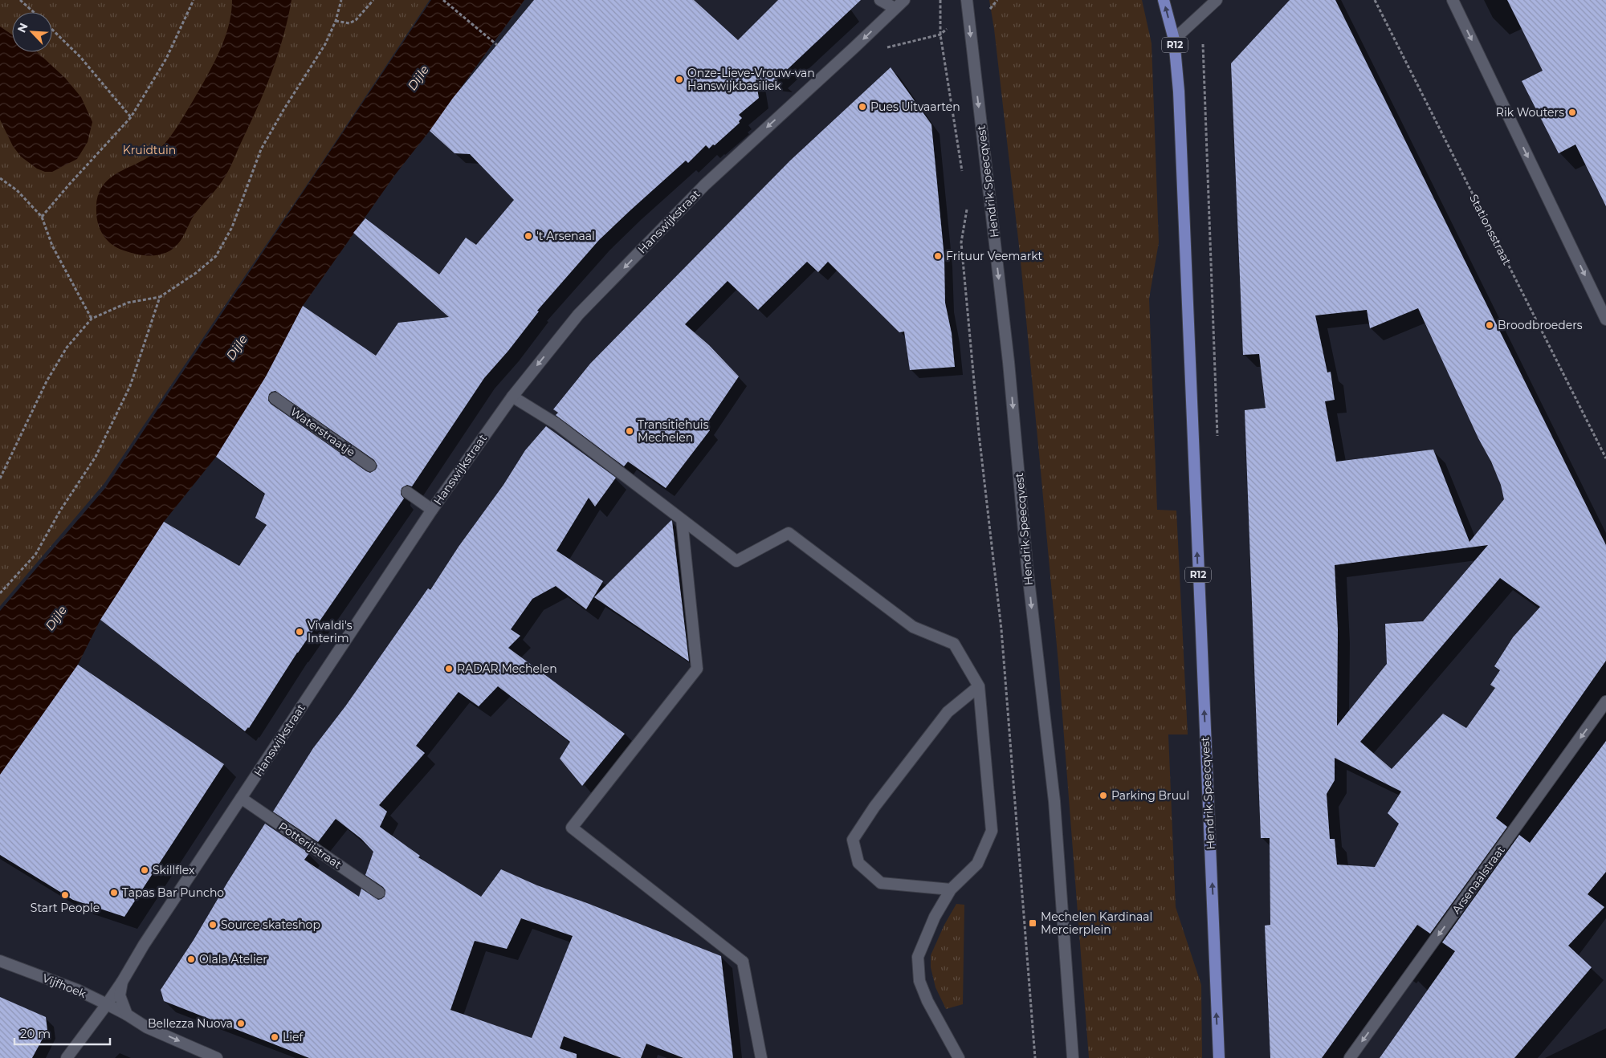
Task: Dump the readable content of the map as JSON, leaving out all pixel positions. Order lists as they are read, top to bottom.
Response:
{
  "streets": {
    "main road": ["R12", "Hendrik Speecqvest"],
    "street": [
      "Hanswijkstraat",
      "Waterstraatje",
      "Potterijstraat",
      "Arsenaalstraat",
      "Vijfhoek"
    ],
    "path": ["Stationsstraat"]
  },
  "crossings": [
    ["Hanswijkstraat", "Potterijstraat"],
    ["Hanswijkstraat", "Vijfhoek"]
  ],
  "one_way": ["Hanswijkstraat", "Arsenaalstraat", "Vijfhoek"],
  "water": ["Dijle"],
  "parks": ["Kruidtuin"],
  "places": {
    "other": [
      "Onze-Lieve-Vrouw-van Hanswijkbasiliek",
      "Pues Uitvaarten",
      "Rik Wouters",
      "'t Arsenaal",
      "Frituur Veemarkt",
      "Broodbroeders",
      "Transitiehuis Mechelen",
      "Vivaldi's Interim",
      "RADAR Mechelen",
      "Parking Bruul",
      "Skillflex",
      "Tapas Bar Puncho",
      "Start People",
      "Source skateshop",
      "Olala Atelier",
      "Bellezza Nuova",
      "Lief"
    ],
    "transit": ["Mechelen Kardinaal Mercierplein"]
  },
  "scale_bar": "20 m",
  "north": "top left"
}
